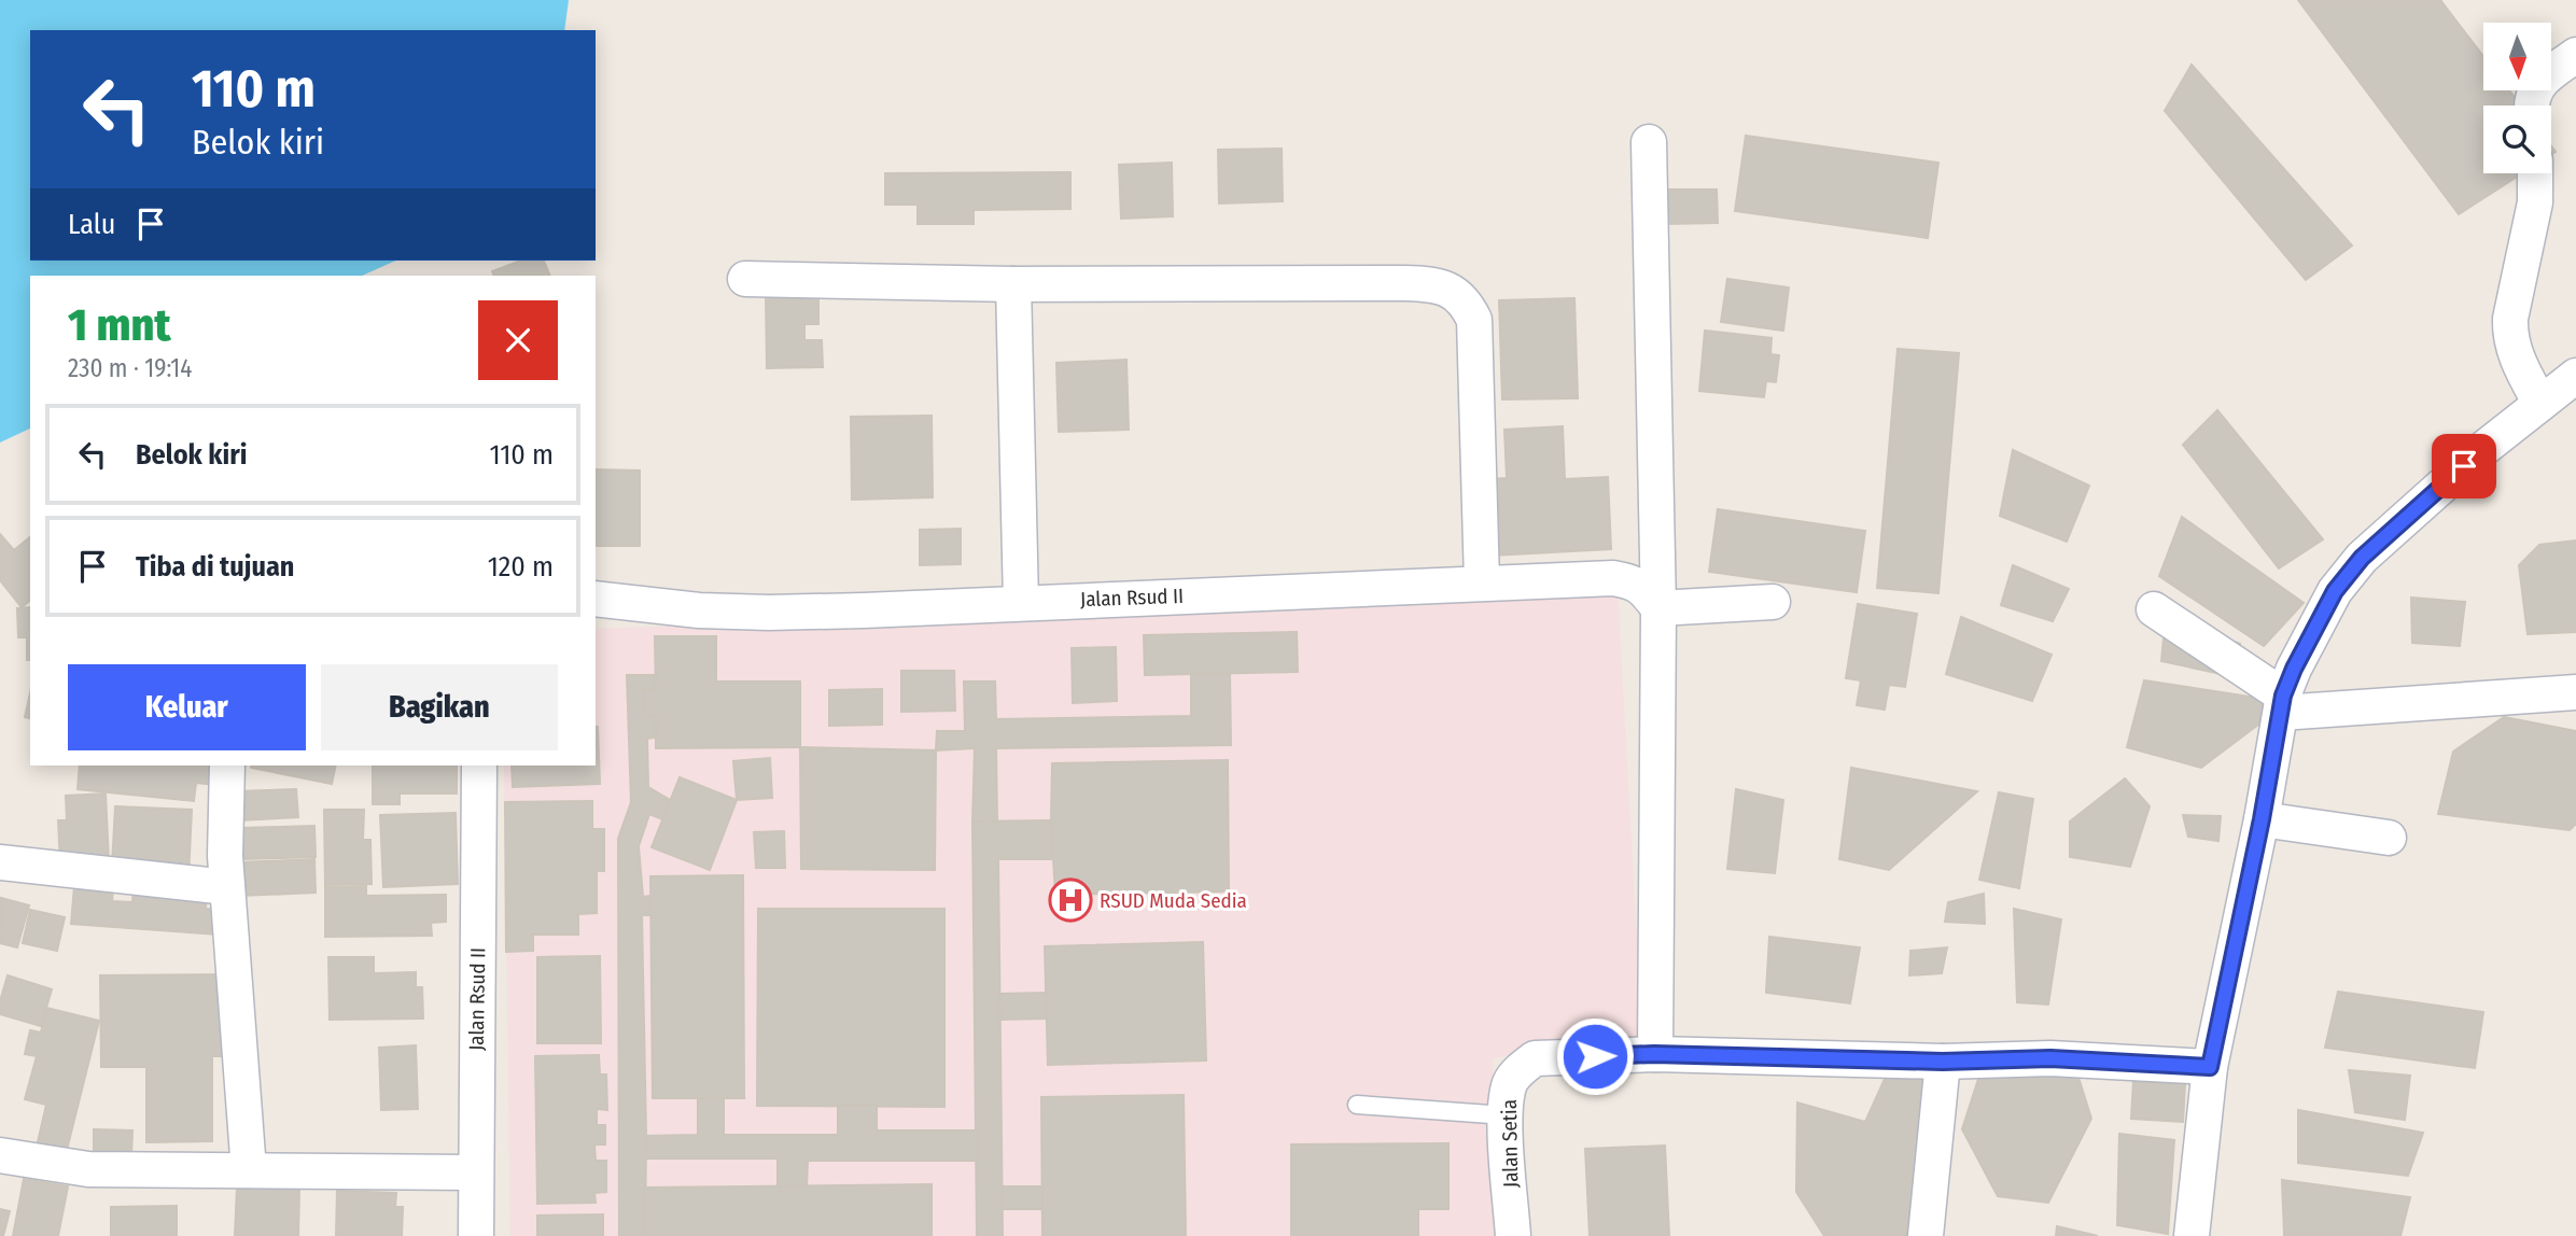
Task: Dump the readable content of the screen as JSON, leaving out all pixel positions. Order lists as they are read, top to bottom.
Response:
{
  "streets": {
    "street": ["Jalan Rsud II", "Jalan Setia"]
  },
  "places": {
    "hospital": ["RSUD Muda Sedia"]
  },
  "north": "bottom",
  "page": {
    "turn": ["110 m", "Belok kiri"],
    "then": "Lalu",
    "heading": ["1 mnt", "230 m · 19:14"],
    "list": [
      {
        "name": "Belok kiri",
        "value": "110 m"
      },
      {
        "name": "Tiba di tujuan",
        "value": "120 m"
      }
    ],
    "buttons": ["Keluar", "Bagikan"]
  }
}
